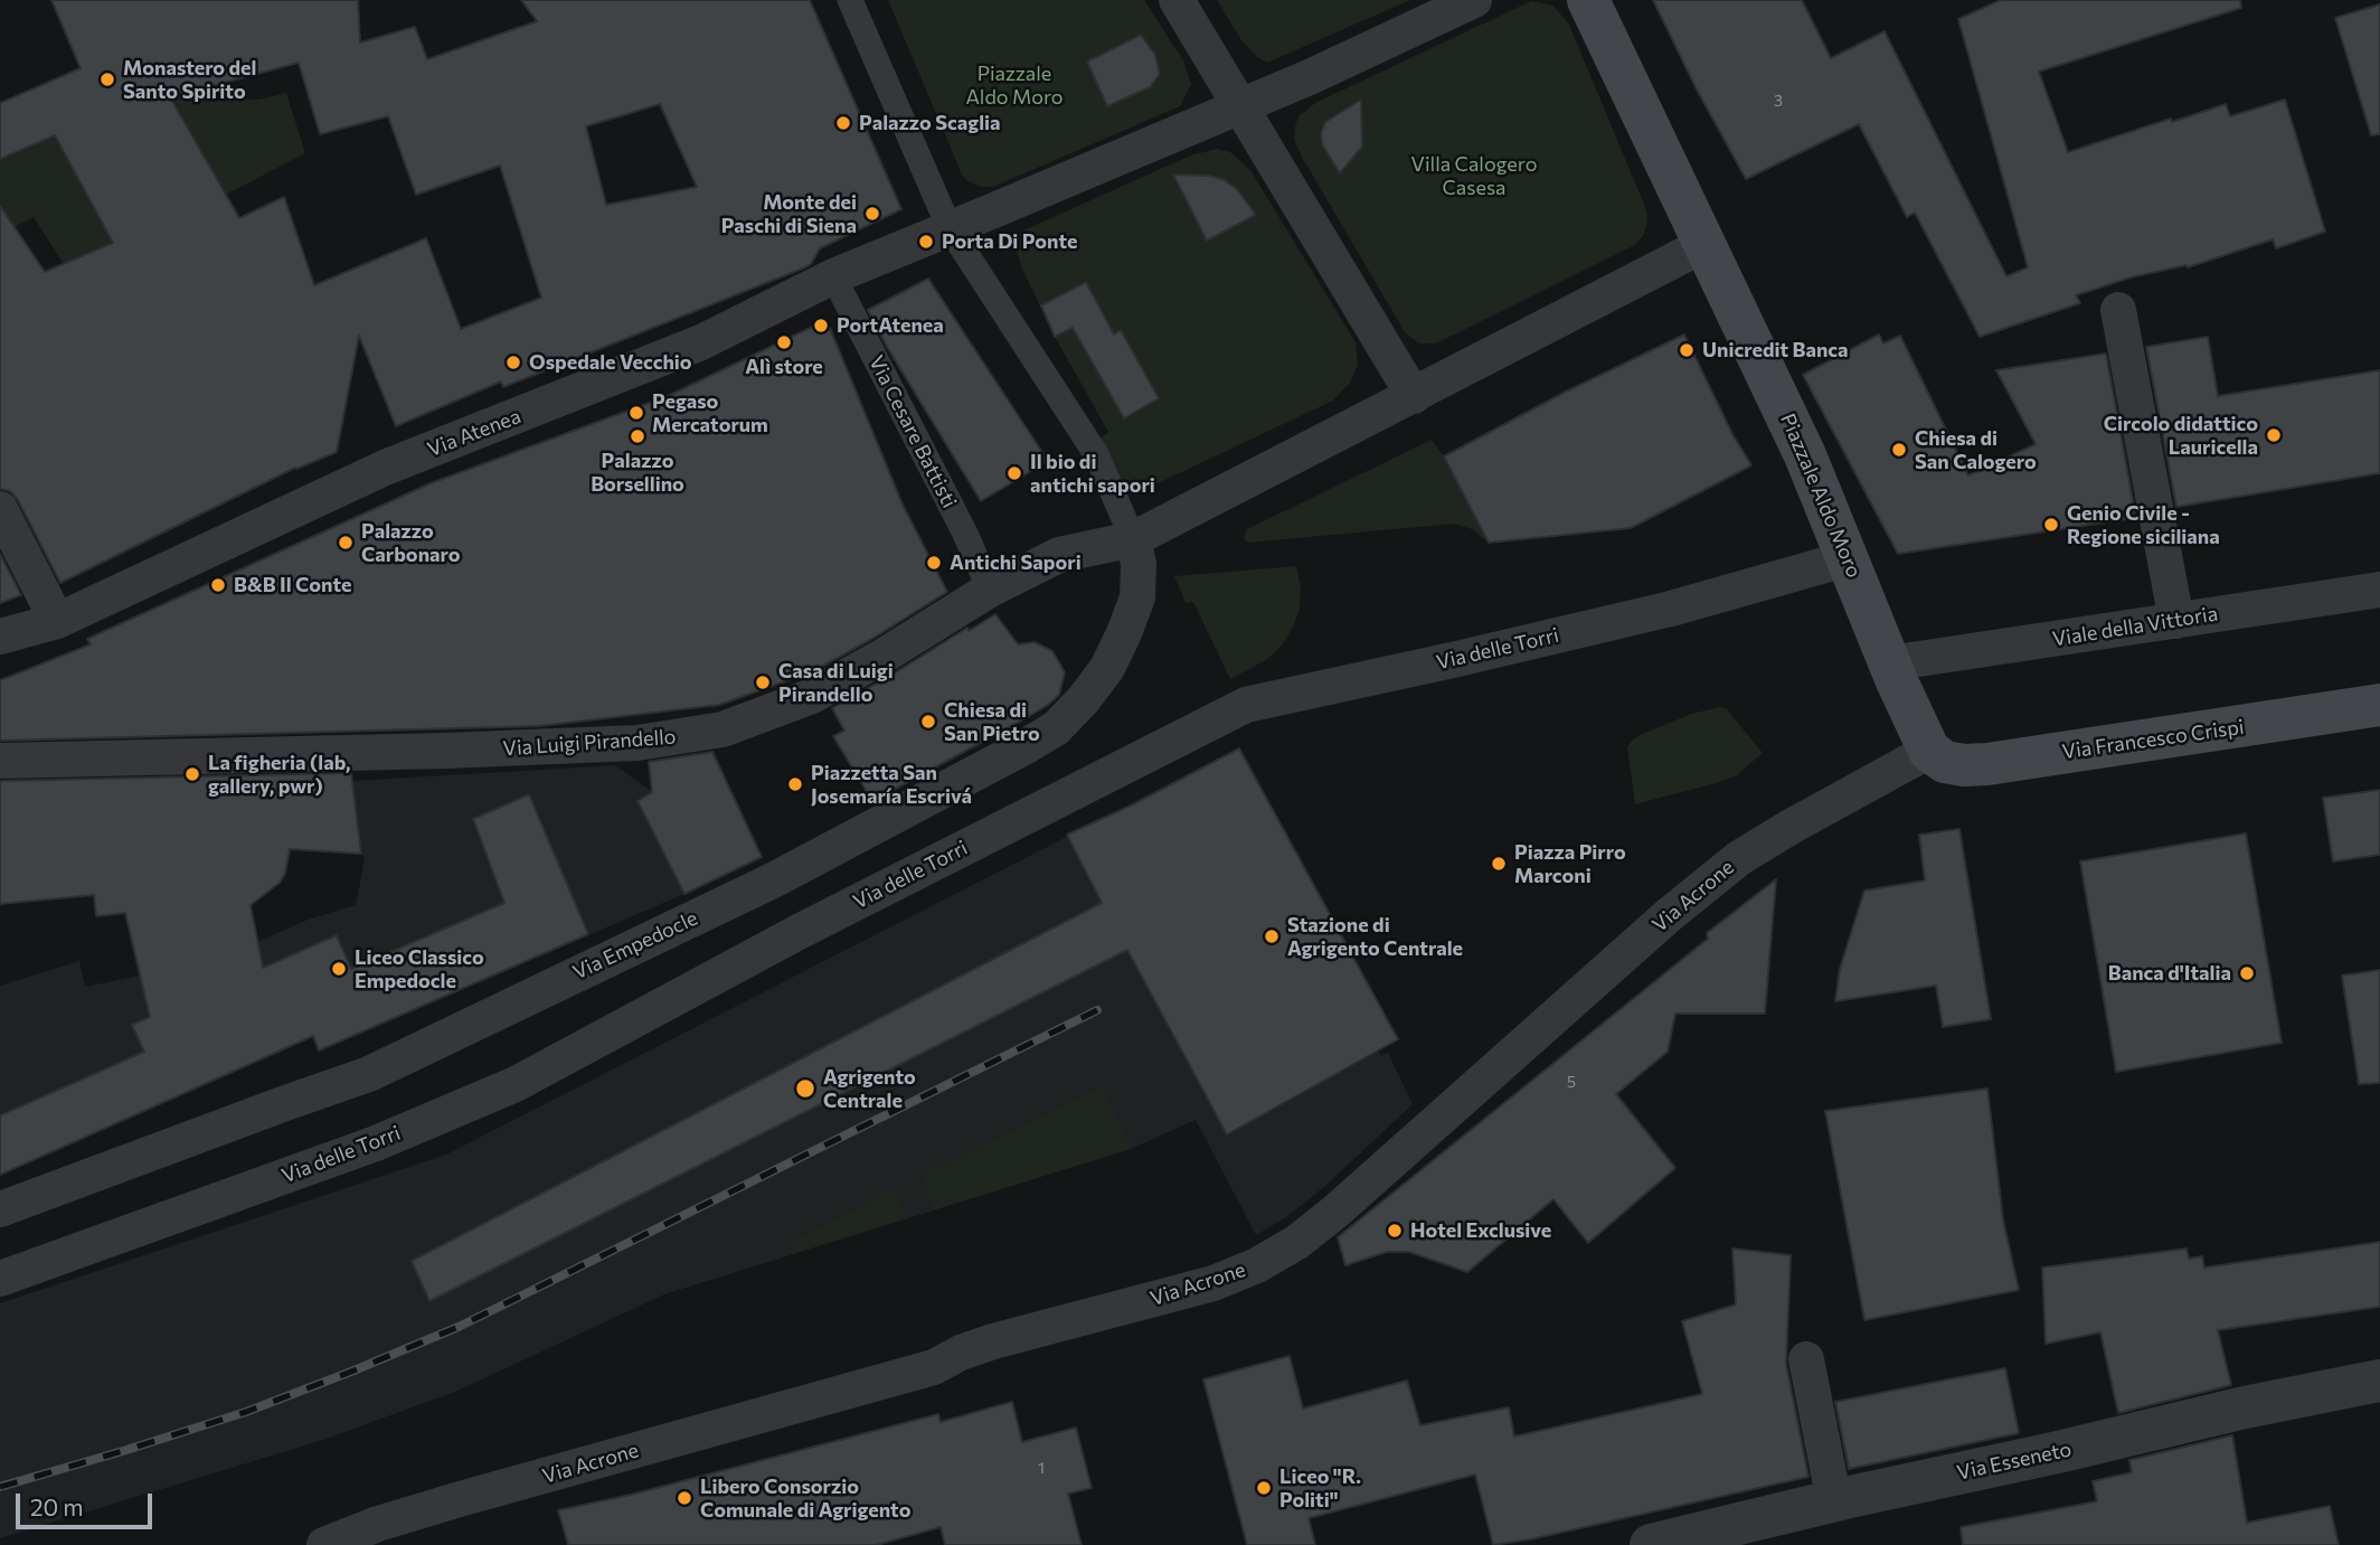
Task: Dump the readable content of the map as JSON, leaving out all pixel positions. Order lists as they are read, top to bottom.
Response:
{
  "streets": {
    "main road": ["Piazzale Aldo Moro", "Via Francesco Crispi"],
    "street": [
      "Via Cesare Battisti",
      "Via Atenea",
      "Viale della Vittoria",
      "Via delle Torri",
      "Via Luigi Pirandello",
      "Via Acrone",
      "Via Empedocle",
      "Via Esseneto"
    ]
  },
  "crossings": [
    ["Via Cesare Battisti", "Via Atenea"],
    ["Via Cesare Battisti", "Via Luigi Pirandello"],
    ["Piazzale Aldo Moro", "Viale della Vittoria"],
    ["Piazzale Aldo Moro", "Via delle Torri"],
    ["Piazzale Aldo Moro", "Via Francesco Crispi"],
    ["Piazzale Aldo Moro", "Via Acrone"],
    ["Via Francesco Crispi", "Via Acrone"],
    ["Via Luigi Pirandello", "Via Empedocle"]
  ],
  "parks": ["Piazzale Aldo Moro", "Villa Calogero Casesa"],
  "places": [
    "Monastero del Santo Spirito",
    "Palazzo Scaglia",
    "Monte dei Paschi di Siena",
    "Porta Di Ponte",
    "PortAtenea",
    "Alì store",
    "Unicredit Banca",
    "Ospedale Vecchio",
    "Pegaso Mercatorum",
    "Circolo didattico Lauricella",
    "Palazzo Borsellino",
    "Chiesa di San Calogero",
    "Il bio di antichi sapori",
    "Genio Civile - Regione siciliana",
    "Palazzo Carbonaro",
    "Antichi Sapori",
    "B&B Il Conte",
    "Casa di Luigi Pirandello",
    "Chiesa di San Pietro",
    "La figheria (lab, gallery, pwr)",
    "Piazzetta San Josemaría Escrivá",
    "Piazza Pirro Marconi",
    "Stazione di Agrigento Centrale",
    "Liceo Classico Empedocle",
    "Banca d'Italia",
    "Agrigento Centrale",
    "Hotel Exclusive",
    "Liceo \"R. Politi\"",
    "Libero Consorzio Comunale di Agrigento"
  ],
  "house_numbers": ["3", "5", "1"],
  "scale_bar": "20 m"
}
